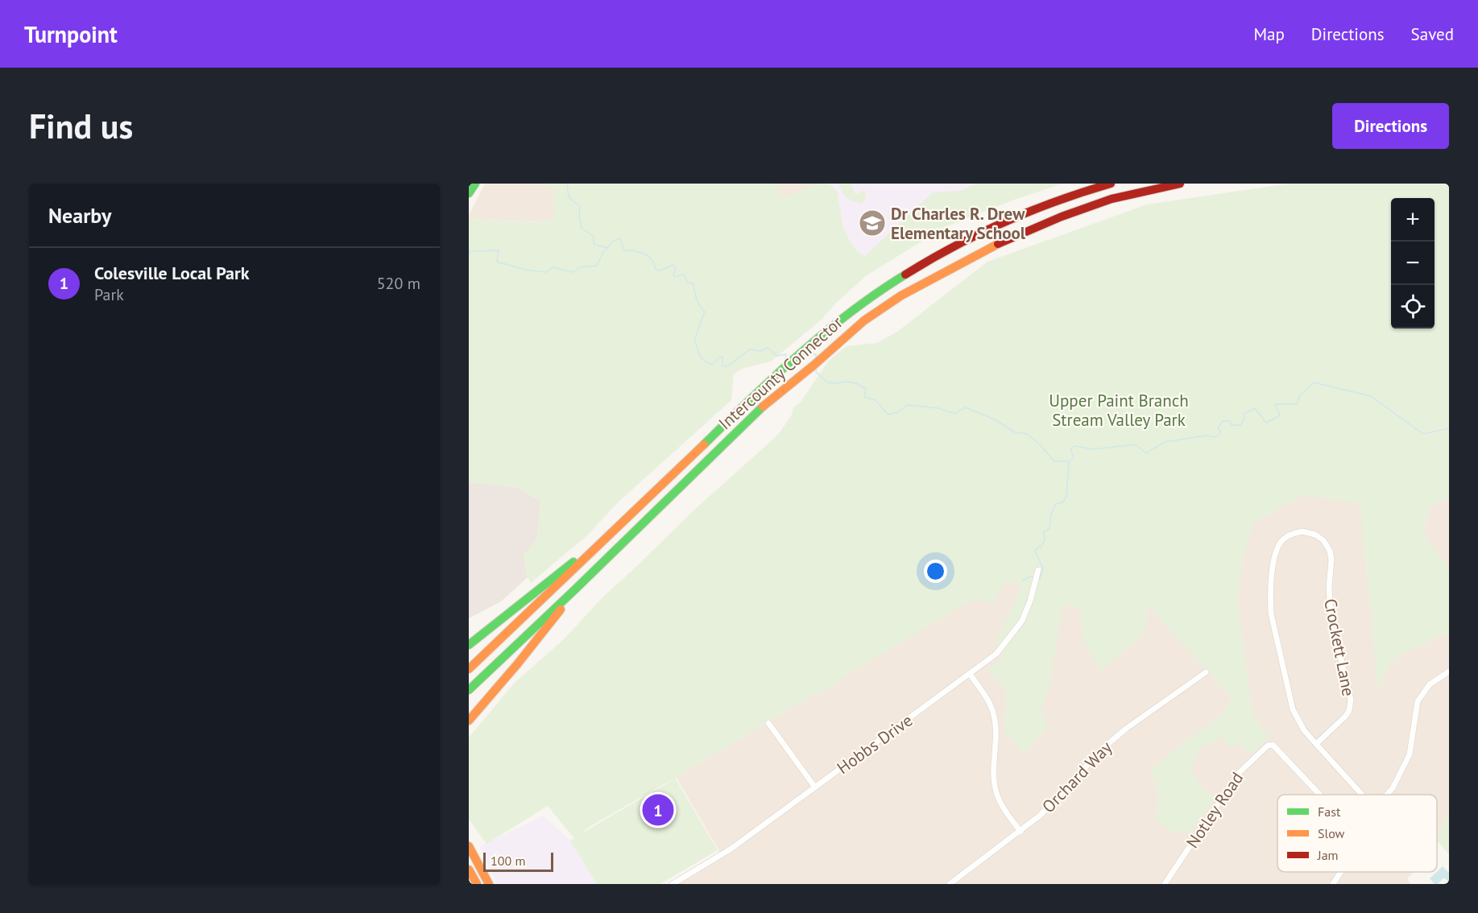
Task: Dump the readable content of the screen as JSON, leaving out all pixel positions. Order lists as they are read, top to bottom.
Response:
{
  "streets": {
    "main road": ["Intercounty Connector"],
    "street": [
      "Crockett Lane",
      "Hobbs Drive",
      "Orchard Way",
      "Notley Road"
    ]
  },
  "parks": ["Upper Paint Branch Stream Valley Park"],
  "places": {
    "school or university": ["Dr Charles R. Drew Elementary School"]
  },
  "legend": ["Fast", "Slow", "Jam"],
  "scale_bar": "100 m",
  "page": {
    "header": "Turnpoint",
    "nav": ["Map", "Directions", "Saved"],
    "buttons": "Directions",
    "title": "Find us",
    "heading": "Nearby",
    "map_buttons": ["+", "−"],
    "list": [
      {
        "mark": "1",
        "name": "Colesville Local Park",
        "note": "Park",
        "value": "520 m"
      }
    ],
    "pins": "1",
    "scale": "100 m"
  }
}
